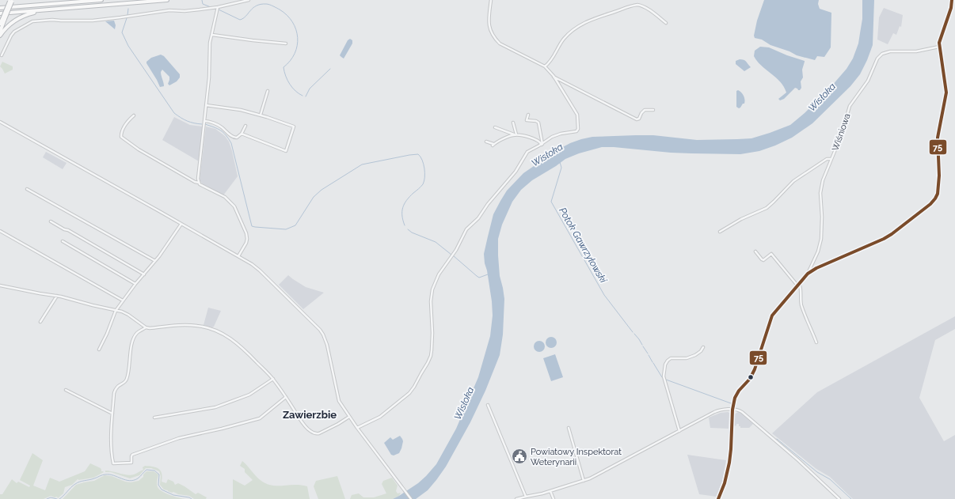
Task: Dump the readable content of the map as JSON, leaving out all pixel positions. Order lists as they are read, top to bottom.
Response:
{
  "streets": {
    "street": ["Wiśniowa"]
  },
  "districts": ["Zawierzbie"],
  "water": ["Wisłoka", "Potok Gawrzyłowski"],
  "places": {
    "public building": ["Powiatowy Inspektorat Weterynarii"]
  },
  "lines": ["transit line 75"]
}
